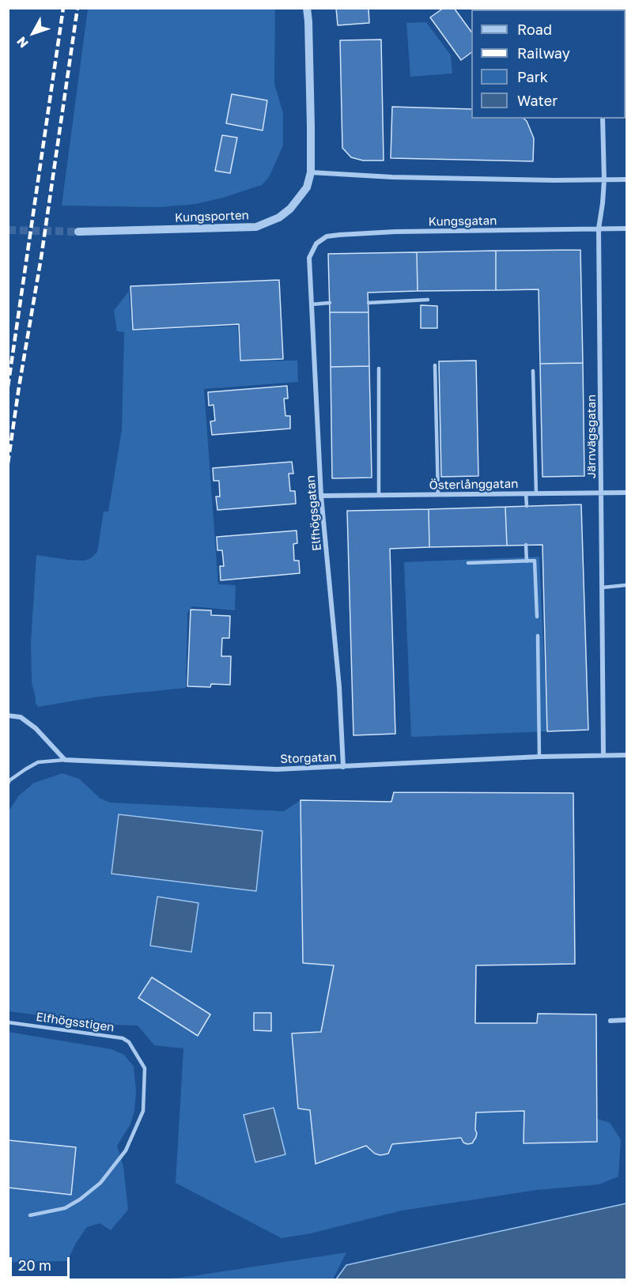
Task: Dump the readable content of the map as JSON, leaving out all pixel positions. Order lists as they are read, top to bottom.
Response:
{
  "streets": {
    "street": [
      "Kungsporten",
      "Kungsgatan",
      "Järnvägsgatan",
      "Österlånggatan",
      "Elfhögsgatan",
      "Storgatan"
    ],
    "lane": ["Elfhögsstigen"]
  },
  "crossings": [
    ["Kungsgatan", "Järnvägsgatan"],
    ["Kungsgatan", "Elfhögsgatan"],
    ["Järnvägsgatan", "Österlånggatan"],
    ["Järnvägsgatan", "Storgatan"],
    ["Österlånggatan", "Elfhögsgatan"],
    ["Elfhögsgatan", "Storgatan"]
  ],
  "legend": [
    "Road",
    "Railway",
    "Park",
    "Water"
  ],
  "scale_bar": "20 m",
  "north": "bottom left"
}
